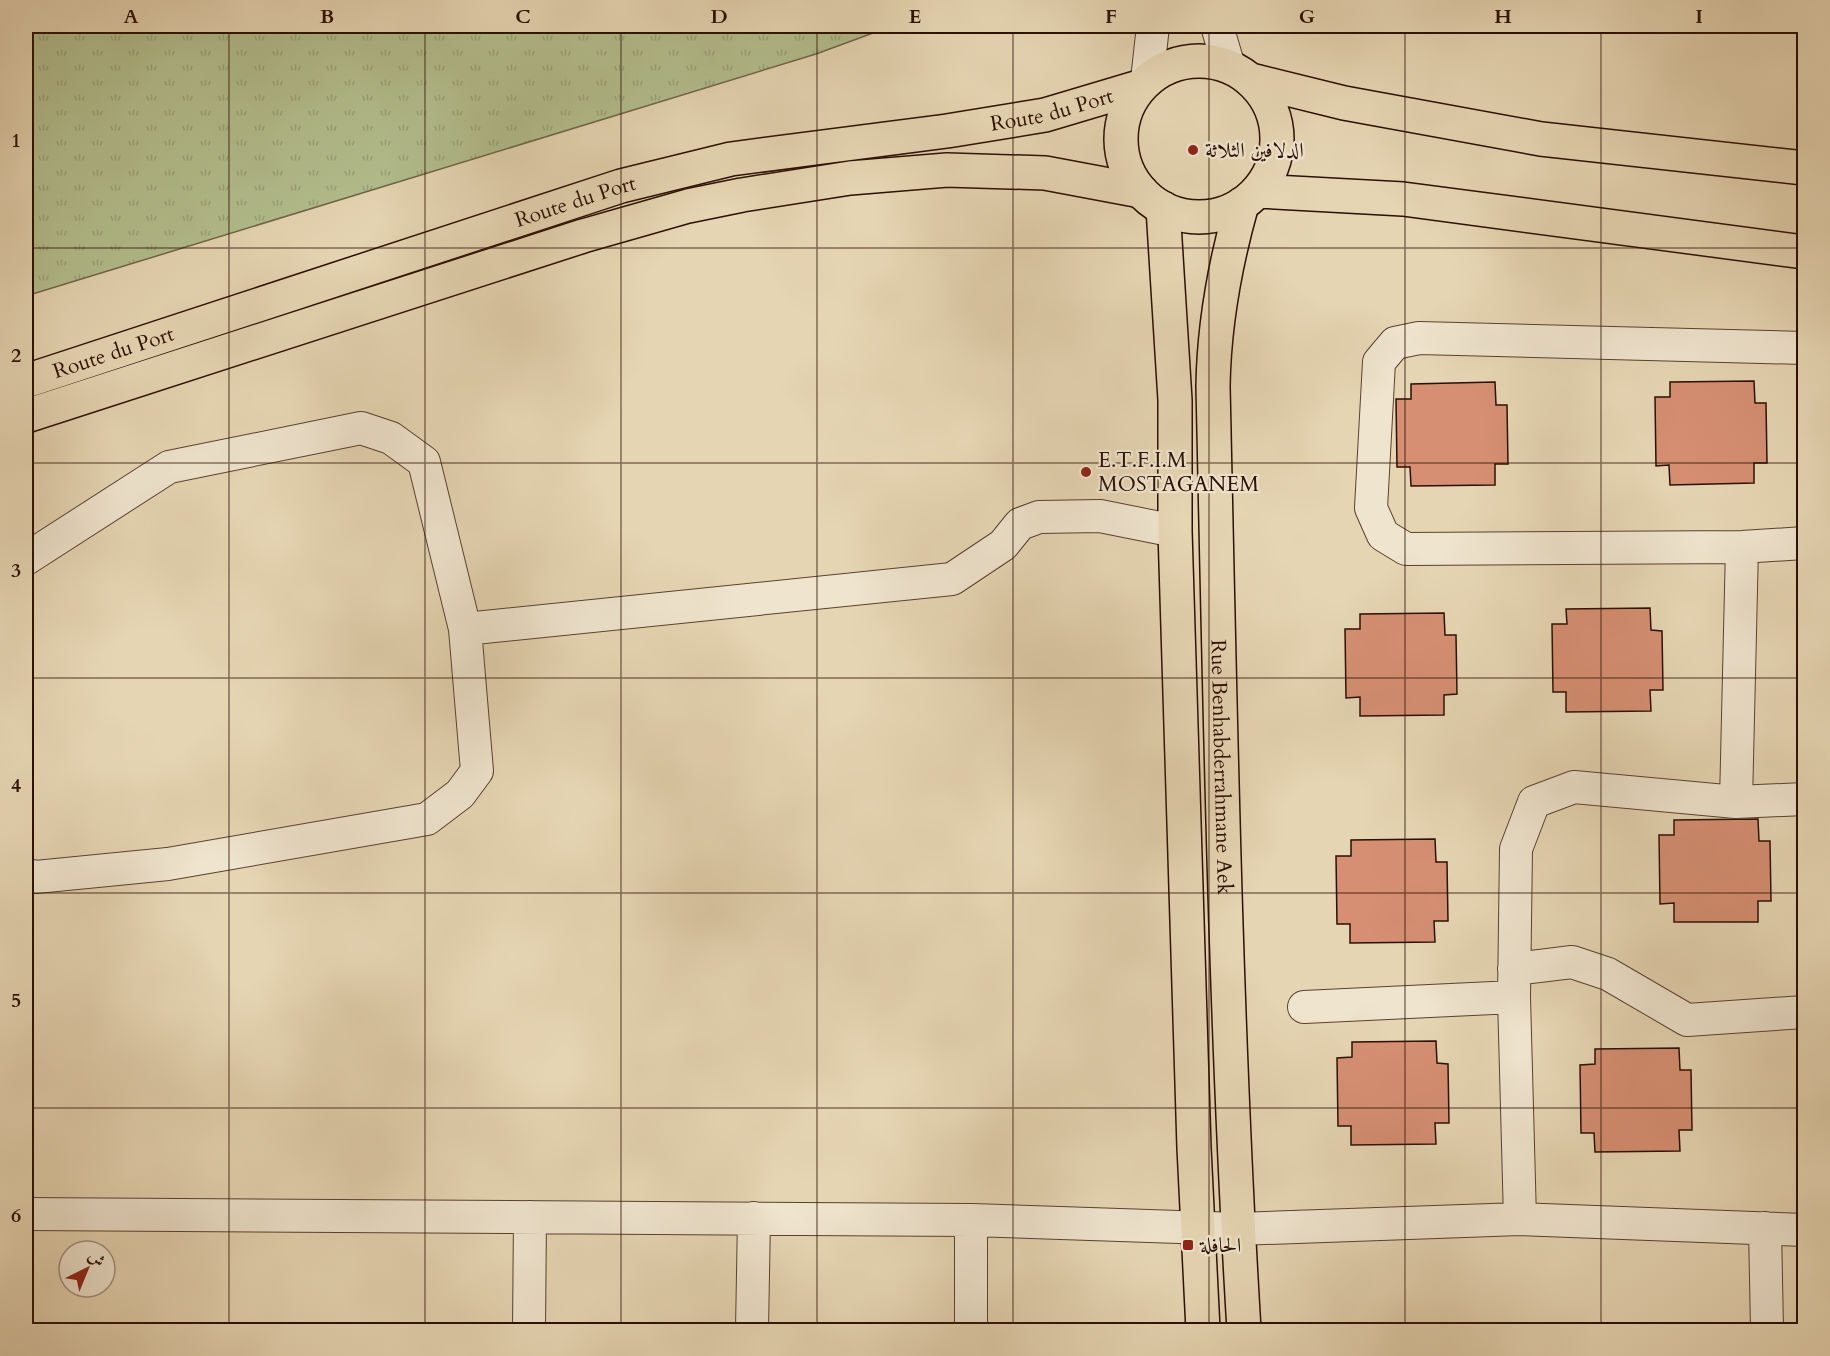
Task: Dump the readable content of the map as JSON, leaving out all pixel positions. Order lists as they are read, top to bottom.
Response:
{
  "streets": {
    "main road": ["Route du Port", "Rue Benhabderrahmane Aek"]
  },
  "crossings": [
    ["Route du Port", "Rue Benhabderrahmane Aek"]
  ],
  "places": {
    "other": ["الدلافين الثلاثة", "E.T.F.I.M MOSTAGANEM"],
    "transit": ["الحافلة"]
  },
  "north": "top right",
  "grid": {
    "columns": [
      "A",
      "B",
      "C",
      "D",
      "E",
      "F",
      "G",
      "H",
      "I"
    ],
    "rows": [
      "1",
      "2",
      "3",
      "4",
      "5",
      "6"
    ]
  }
}
